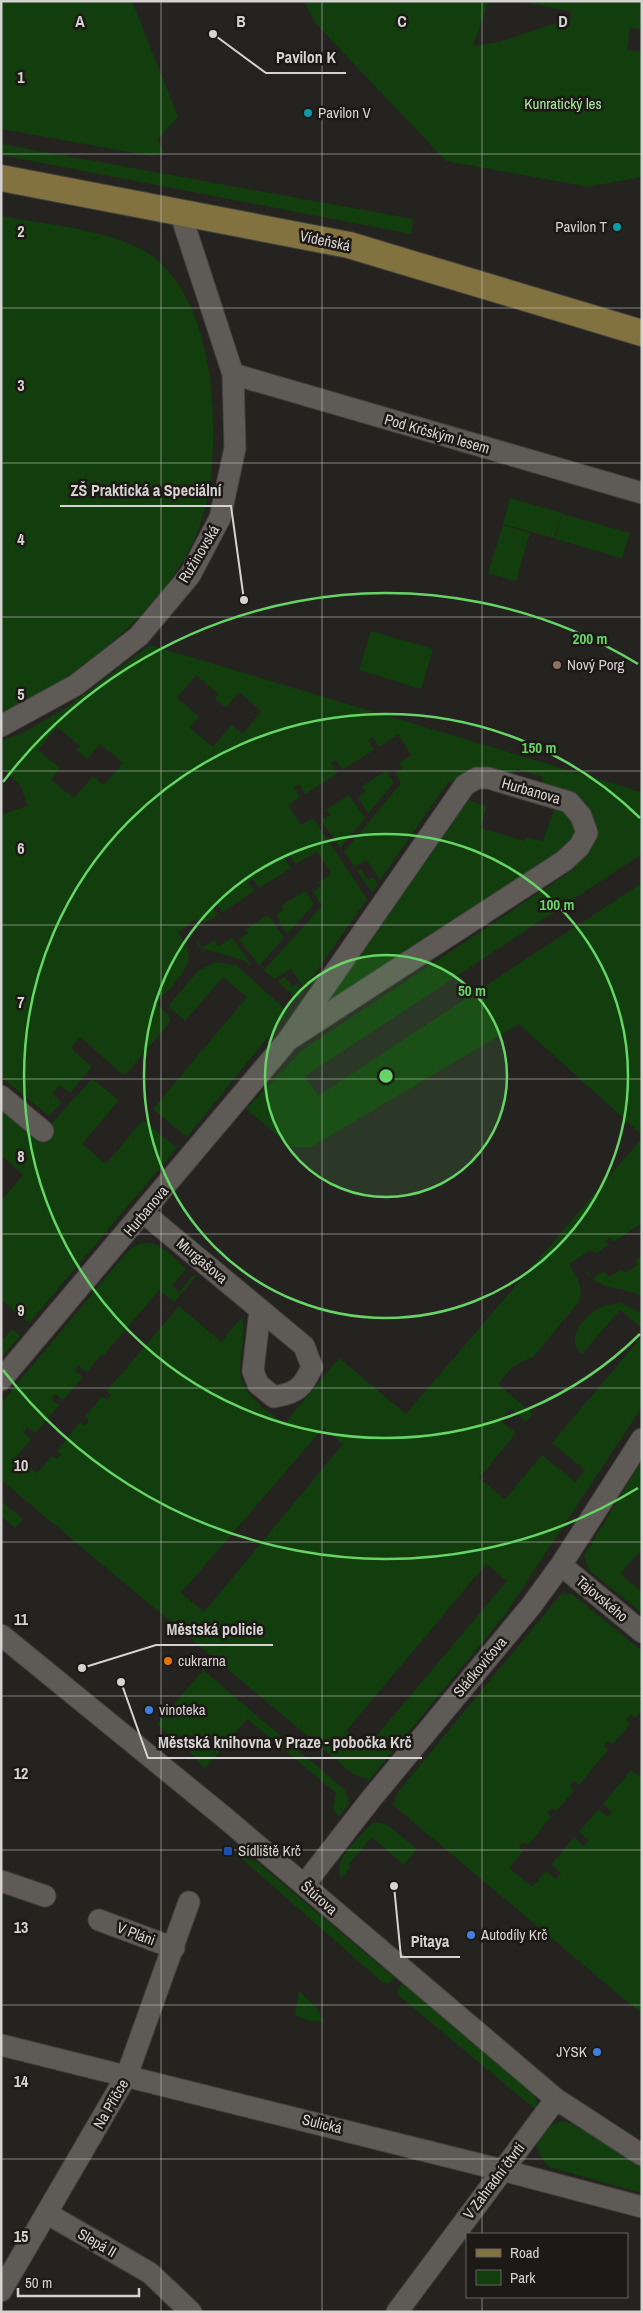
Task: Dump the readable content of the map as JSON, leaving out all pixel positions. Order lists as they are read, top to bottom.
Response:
{
  "streets": {
    "main road": ["Vídeňská"],
    "street": [
      "Pod Krčským lesem",
      "Ružinovská",
      "Hurbanova",
      "Murgašova",
      "Tajovského",
      "Sládkovičova",
      "Štúrova",
      "V Pláni",
      "Na Příčce",
      "Sulická",
      "V Zahradní čtvrti",
      "Slepá II"
    ]
  },
  "crossings": [
    ["Vídeňská", "Ružinovská"],
    ["Pod Krčským lesem", "Ružinovská"],
    ["Hurbanova", "Murgašova"],
    ["Tajovského", "Sládkovičova"],
    ["Sládkovičova", "Štúrova"],
    ["Štúrova", "V Zahradní čtvrti"],
    ["V Pláni", "Na Příčce"],
    ["Na Příčce", "Sulická"],
    ["Na Příčce", "Slepá II"],
    ["Sulická", "V Zahradní čtvrti"]
  ],
  "parks": ["Kunratický les"],
  "places": {
    "other": [
      "Pavilon K",
      "Pavilon V",
      "Pavilon T",
      "ZŠ Praktická a Speciální",
      "Nový Porg",
      "cukrarna",
      "Městská policie",
      "Městská knihovna v Praze - pobočka Krč",
      "vinoteka",
      "Pitaya",
      "Autodíly Krč",
      "JYSK"
    ],
    "transit": ["Sídliště Krč"]
  },
  "legend": ["Road", "Park"],
  "scale_bar": "50 m",
  "grid": {
    "columns": [
      "A",
      "B",
      "C",
      "D"
    ],
    "rows": [
      "1",
      "2",
      "3",
      "4",
      "5",
      "6",
      "7",
      "8",
      "9",
      "10",
      "11",
      "12",
      "13",
      "14",
      "15"
    ]
  },
  "rings": [
    "200 m",
    "150 m",
    "100 m",
    "50 m"
  ]
}
